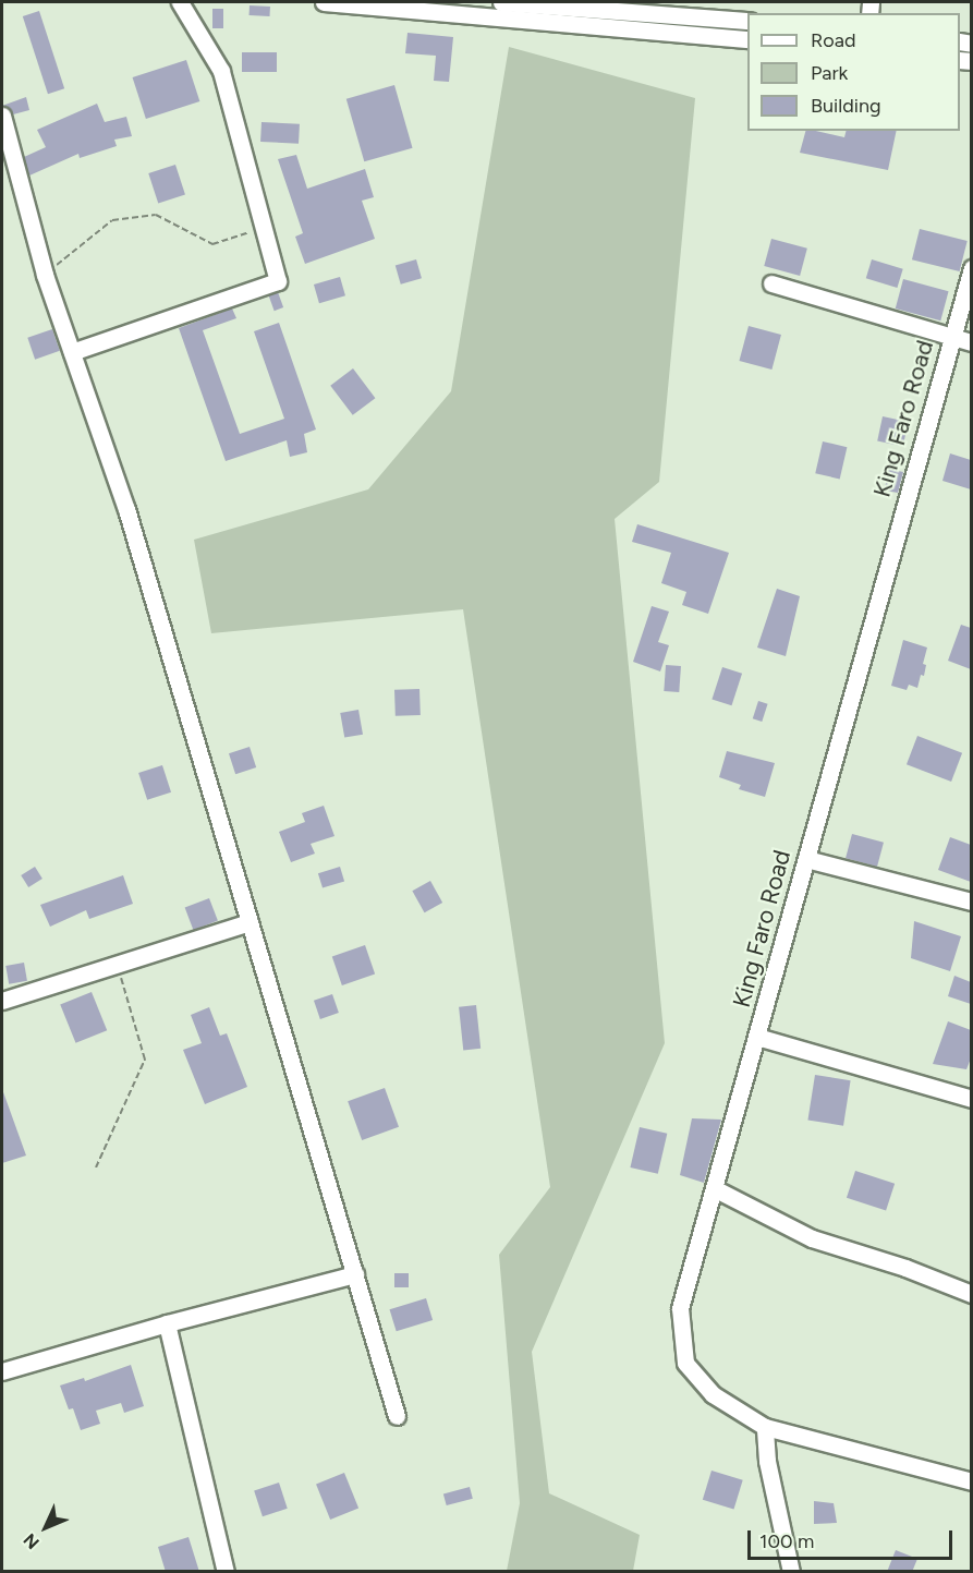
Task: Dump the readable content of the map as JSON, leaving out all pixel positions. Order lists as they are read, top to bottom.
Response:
{
  "streets": {
    "street": ["King Faro Road"]
  },
  "legend": ["Road", "Park", "Building"],
  "scale_bar": "100 m",
  "north": "bottom left"
}
